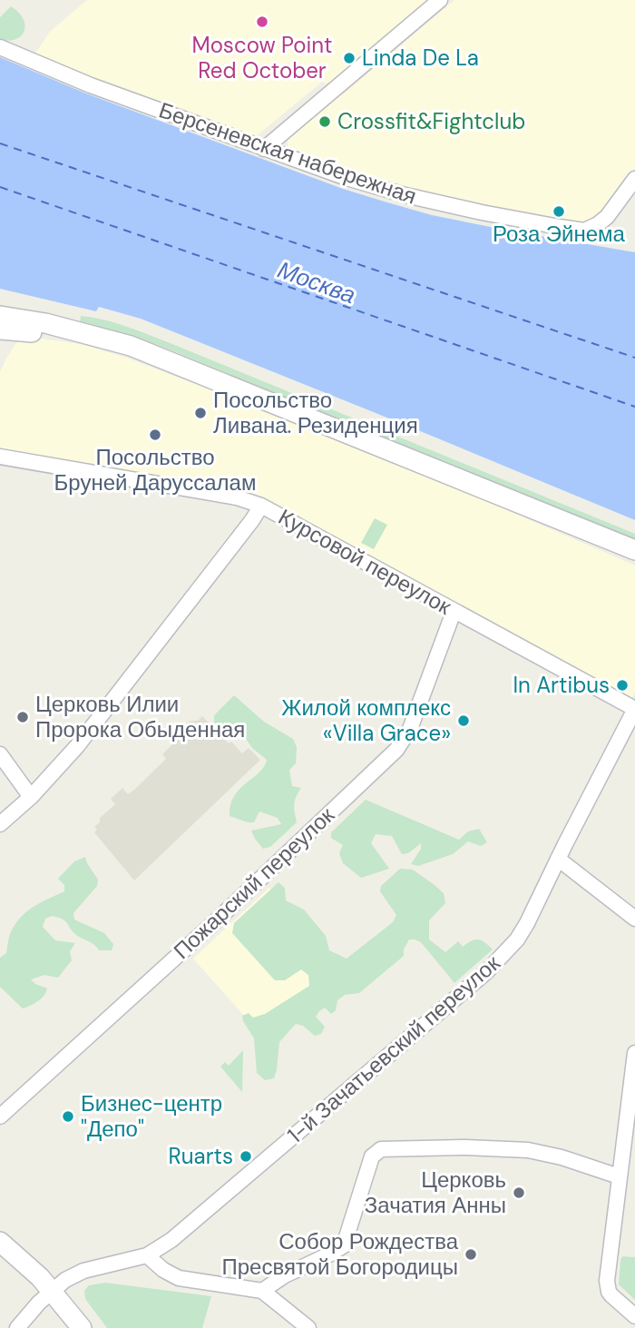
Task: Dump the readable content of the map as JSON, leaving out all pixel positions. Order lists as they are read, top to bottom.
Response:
{
  "streets": {
    "street": [
      "Берсеневская набережная",
      "Курсовой переулок",
      "Пожарский переулок",
      "1-й Зачатьевский переулок"
    ]
  },
  "crossings": [
    ["Курсовой переулок", "Пожарский переулок"],
    ["Курсовой переулок", "1-й Зачатьевский переулок"]
  ],
  "water": ["Москва"],
  "places": [
    "Moscow Point Red October",
    "Linda De La",
    "Crossfit&Fightclub",
    "Роза Эйнема",
    "Посольство Ливана. Резиденция",
    "Посольство Бруней Даруссалам",
    "In Artibus",
    "Церковь Илии Пророка Обыденная",
    "Жилой комплекс «Villa Grace»",
    "Бизнес-центр \"Депо\"",
    "Ruarts",
    "Церковь Зачатия Анны",
    "Собор Рождества Пресвятой Богородицы"
  ]
}
